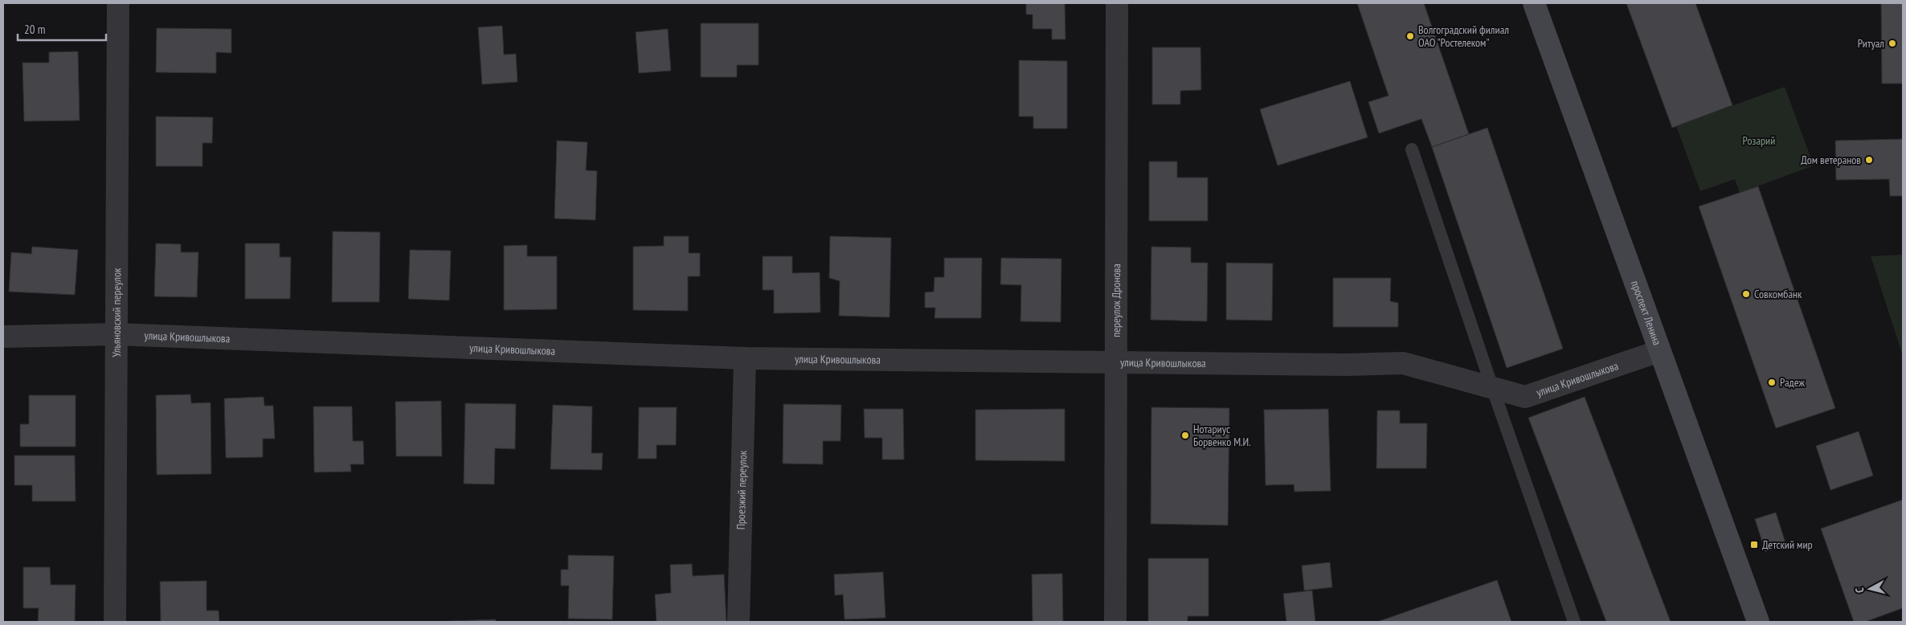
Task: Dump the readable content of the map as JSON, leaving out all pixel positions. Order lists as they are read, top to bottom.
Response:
{
  "streets": {
    "main road": ["проспект Ленина"],
    "street": [
      "переулок Дронова",
      "Ульяновский переулок",
      "улица Кривошлыкова",
      "Проезжий переулок"
    ]
  },
  "crossings": [
    ["переулок Дронова", "улица Кривошлыкова"],
    ["Ульяновский переулок", "улица Кривошлыкова"],
    ["проспект Ленина", "улица Кривошлыкова"],
    ["улица Кривошлыкова", "Проезжий переулок"]
  ],
  "parks": ["Розарий"],
  "places": {
    "other": [
      "Волгоградский филиал ОАО \"Ростелеком\"",
      "Ритуал",
      "Дом ветеранов",
      "Совкомбанк",
      "Радеж",
      "Нотариус Борвенко М.И."
    ],
    "transit": ["Детский мир"]
  },
  "scale_bar": "20 m",
  "north": "left"
}
